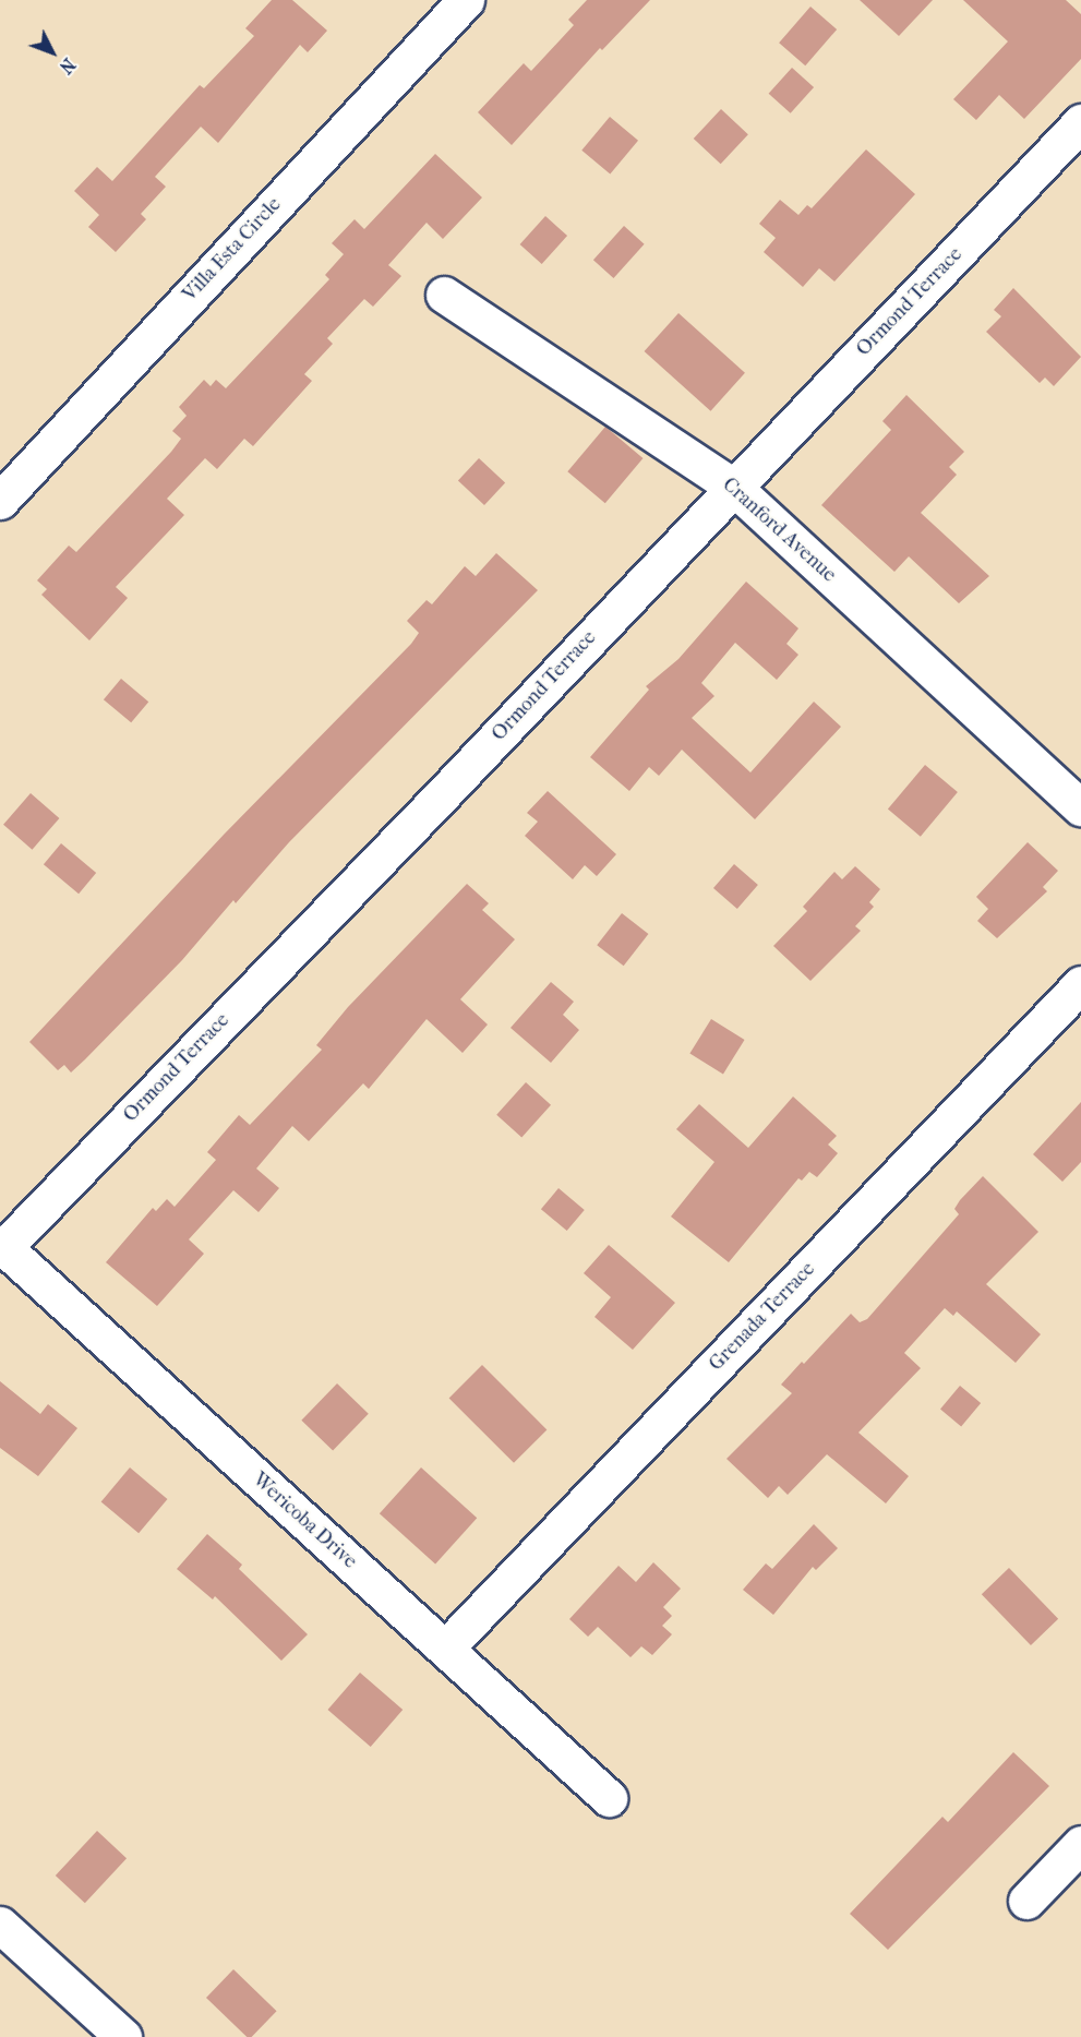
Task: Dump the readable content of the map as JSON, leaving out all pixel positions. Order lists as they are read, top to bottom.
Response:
{
  "streets": {
    "street": [
      "Villa Esta Circle",
      "Ormond Terrace",
      "Cranford Avenue",
      "Grenada Terrace",
      "Wericoba Drive"
    ]
  },
  "crossings": [
    ["Ormond Terrace", "Cranford Avenue"],
    ["Ormond Terrace", "Wericoba Drive"],
    ["Grenada Terrace", "Wericoba Drive"]
  ],
  "north": "bottom right"
}
